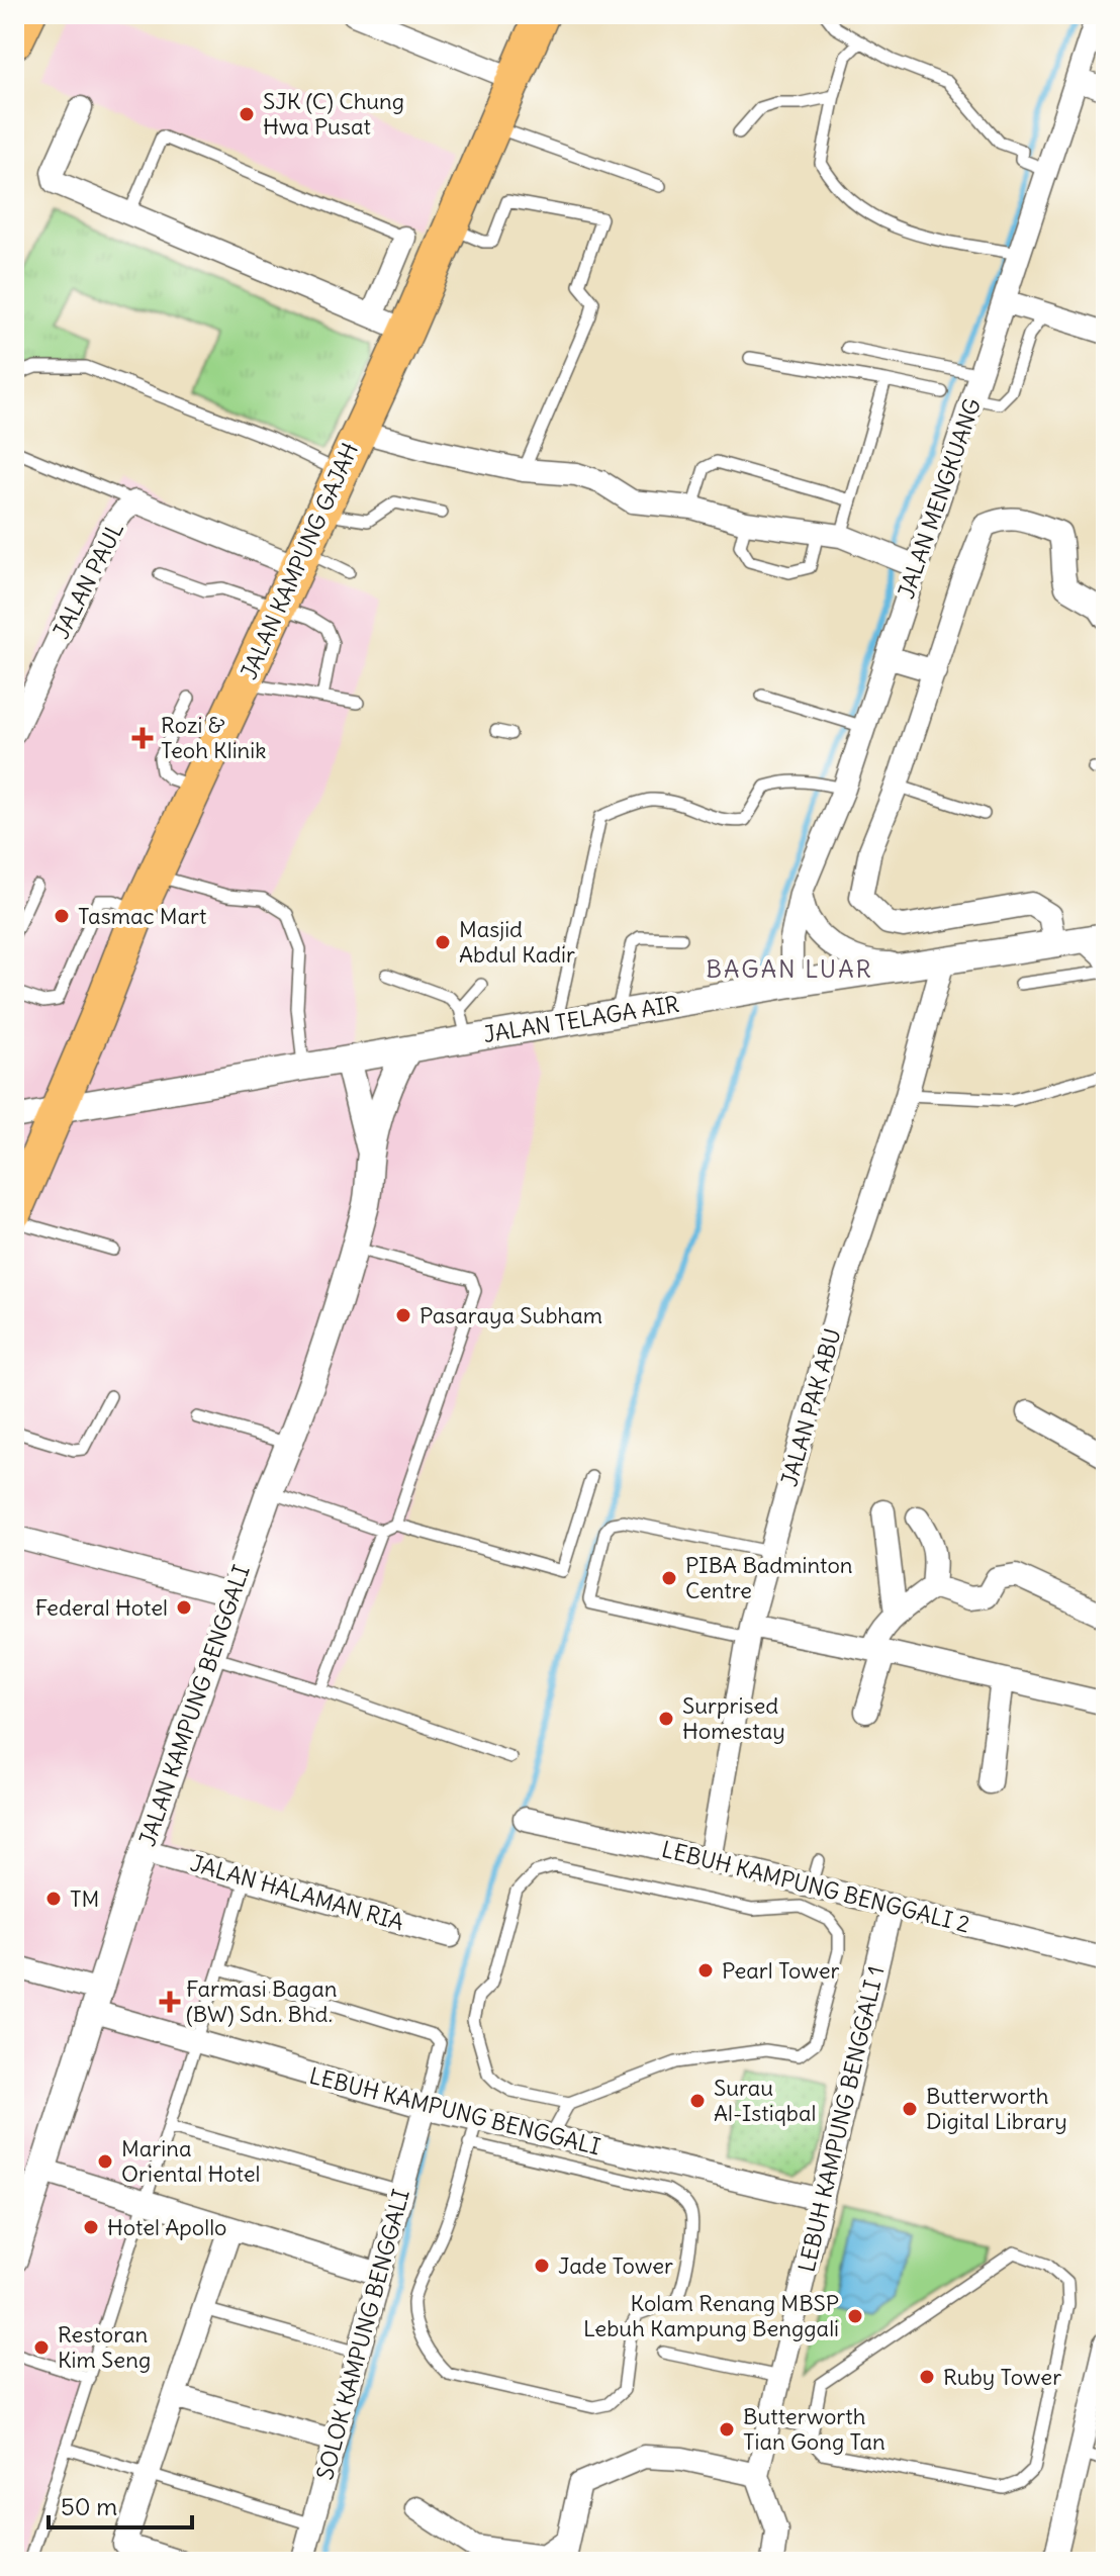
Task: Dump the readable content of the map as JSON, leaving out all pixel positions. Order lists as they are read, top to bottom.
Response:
{
  "streets": {
    "main road": ["JALAN KAMPUNG GAJAH"],
    "street": [
      "JALAN MENGKUANG",
      "JALAN PAUL",
      "JALAN TELAGA AIR",
      "JALAN PAK ABU",
      "JALAN KAMPUNG BENGGALI",
      "LEBUH KAMPUNG BENGGALI 2",
      "JALAN HALAMAN RIA",
      "LEBUH KAMPUNG BENGGALI",
      "LEBUH KAMPUNG BENGGALI 1",
      "SOLOK KAMPUNG BENGGALI"
    ]
  },
  "crossings": [
    ["JALAN MENGKUANG", "JALAN TELAGA AIR"],
    ["JALAN KAMPUNG GAJAH", "JALAN PAUL"],
    ["JALAN KAMPUNG GAJAH", "JALAN TELAGA AIR"],
    ["JALAN TELAGA AIR", "JALAN PAK ABU"],
    ["JALAN PAK ABU", "LEBUH KAMPUNG BENGGALI 2"],
    ["JALAN KAMPUNG BENGGALI", "JALAN HALAMAN RIA"],
    ["JALAN KAMPUNG BENGGALI", "LEBUH KAMPUNG BENGGALI"],
    ["LEBUH KAMPUNG BENGGALI 2", "LEBUH KAMPUNG BENGGALI 1"],
    ["LEBUH KAMPUNG BENGGALI", "LEBUH KAMPUNG BENGGALI 1"],
    ["LEBUH KAMPUNG BENGGALI", "SOLOK KAMPUNG BENGGALI"]
  ],
  "districts": ["BAGAN LUAR"],
  "places": {
    "other": [
      "SJK (C) Chung Hwa Pusat",
      "Tasmac Mart",
      "Masjid Abdul Kadir",
      "Pasaraya Subham",
      "PIBA Badminton Centre",
      "Federal Hotel",
      "Surprised Homestay",
      "TM",
      "Pearl Tower",
      "Surau Al-Istiqbal",
      "Butterworth Digital Library",
      "Marina Oriental Hotel",
      "Hotel Apollo",
      "Jade Tower",
      "Kolam Renang MBSP Lebuh Kampung Benggali",
      "Restoran Kim Seng",
      "Ruby Tower",
      "Butterworth Tian Gong Tan"
    ],
    "health": ["Rozi & Teoh Klinik", "Farmasi Bagan (BW) Sdn. Bhd."]
  },
  "scale_bar": "50 m"
}
